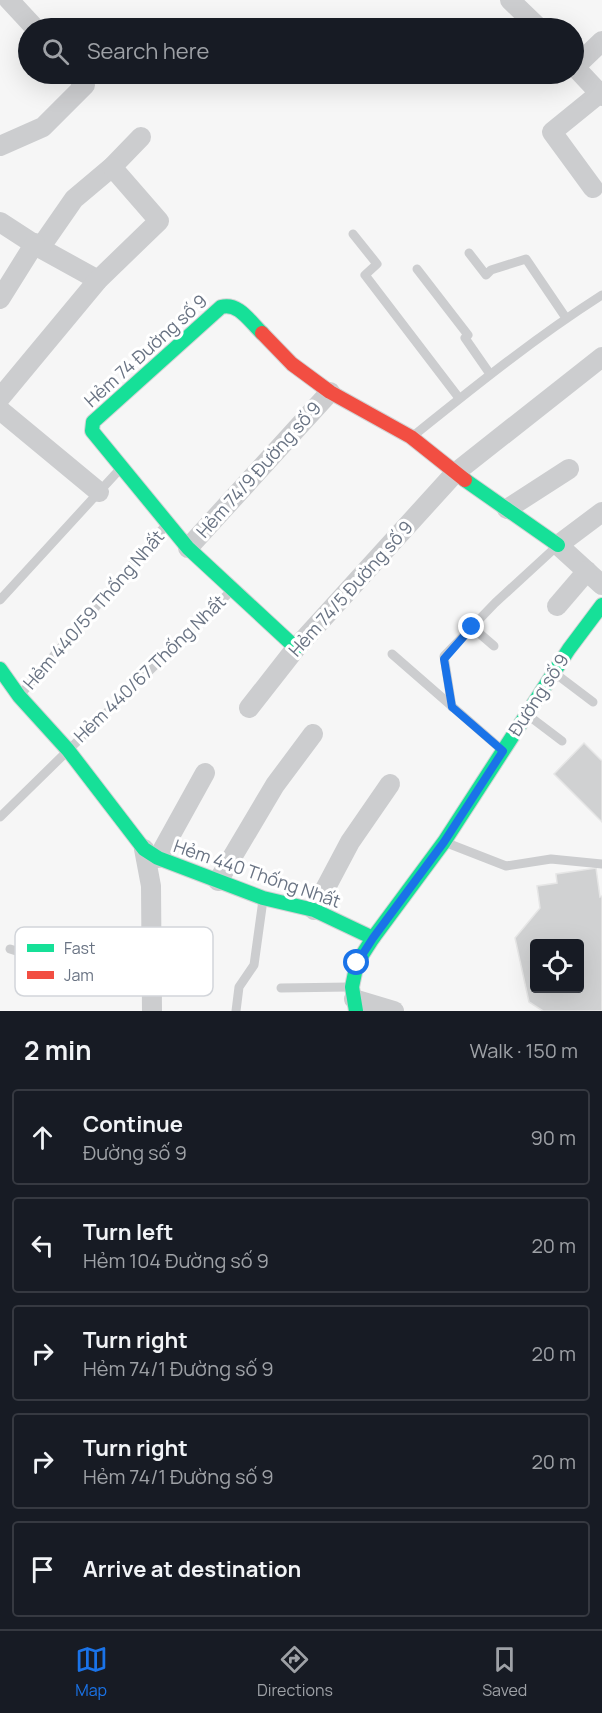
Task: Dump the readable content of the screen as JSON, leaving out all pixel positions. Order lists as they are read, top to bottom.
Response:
{
  "streets": {
    "street": [
      "Hẻm 74 Đường số 9",
      "Hẻm 74/9 Đường số 9",
      "Hẻm 74/5 Đường số 9",
      "Đường số 9",
      "Hẻm 440 Thống Nhất"
    ],
    "lane": ["Hẻm 440/59 Thống Nhất", "Hẻm 440/67 Thống Nhất"]
  },
  "crossings": [
    ["Hẻm 74 Đường số 9", "Hẻm 74/9 Đường số 9"],
    ["Hẻm 74 Đường số 9", "Hẻm 74/5 Đường số 9"],
    ["Hẻm 74 Đường số 9", "Hẻm 440/59 Thống Nhất"],
    ["Hẻm 74 Đường số 9", "Hẻm 440/67 Thống Nhất"],
    ["Đường số 9", "Hẻm 440 Thống Nhất"]
  ],
  "legend": ["Fast", "Jam"],
  "page": {
    "search": "Search here",
    "heading": ["2 min", "Walk · 150 m"],
    "list": [
      ["Continue", "Đường số 9", "90 m"],
      ["Turn left", "Hẻm 104 Đường số 9", "20 m"],
      ["Turn right", "Hẻm 74/1 Đường số 9", "20 m"],
      ["Turn right", "Hẻm 74/1 Đường số 9", "20 m"],
      "Arrive at destination"
    ],
    "nav": ["Map", "Directions", "Saved"]
  }
}
